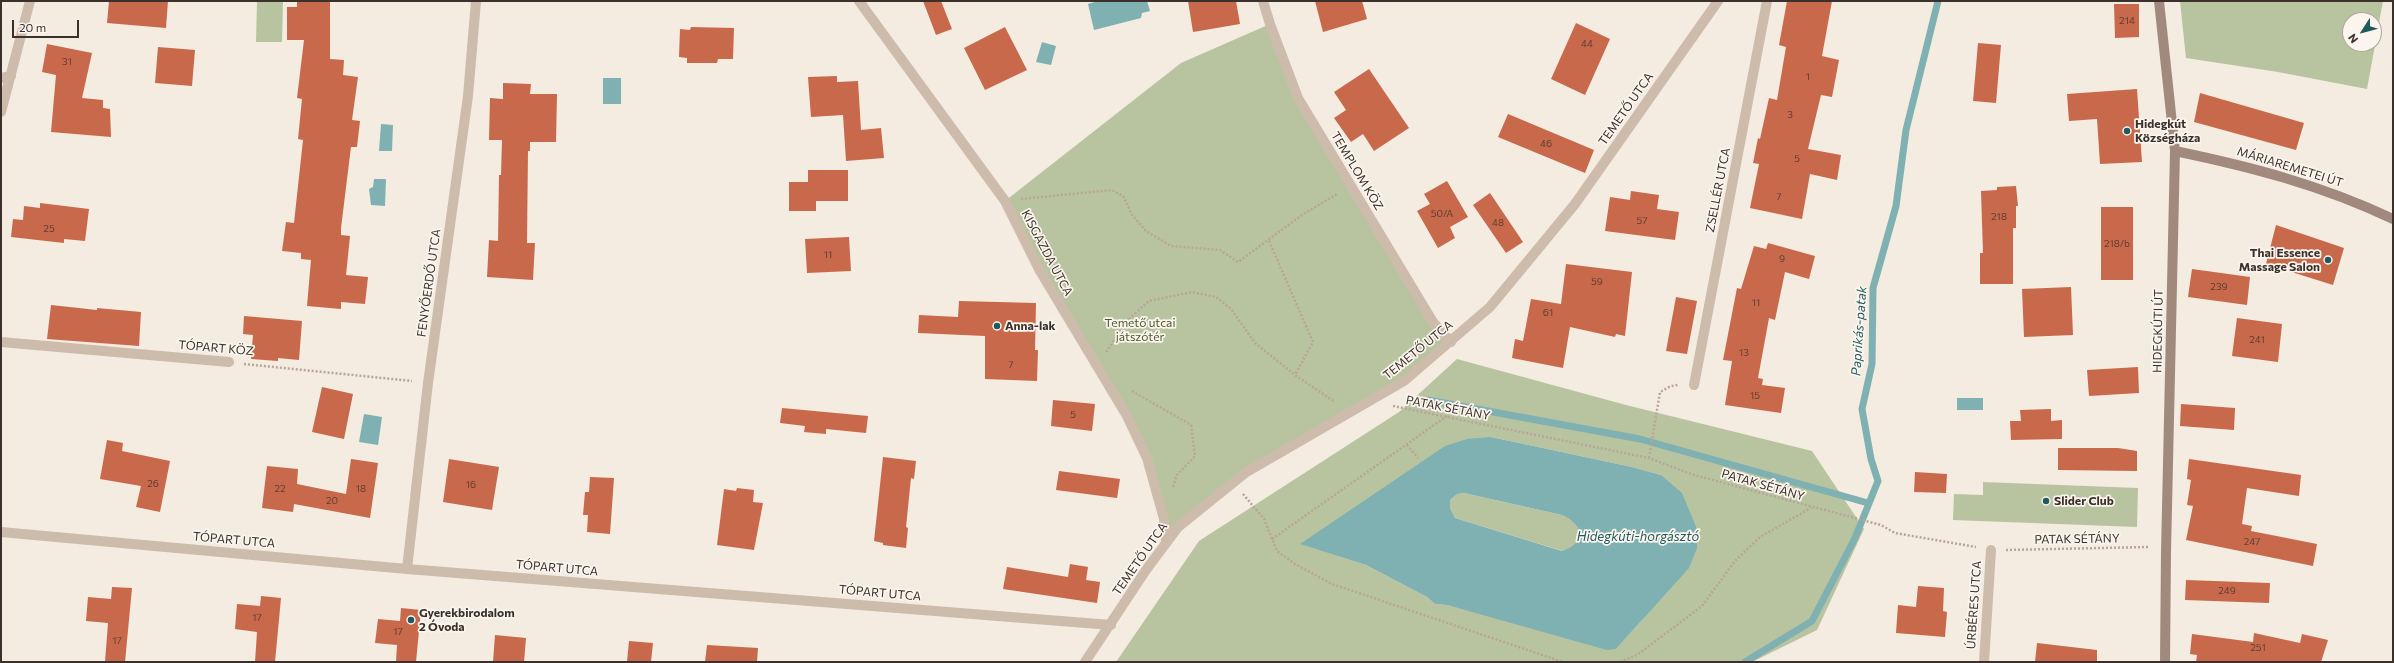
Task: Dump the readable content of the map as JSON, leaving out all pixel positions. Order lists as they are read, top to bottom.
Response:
{
  "streets": {
    "main road": ["MÁRIAREMETEI ÚT", "HIDEGKÚTI ÚT"],
    "street": [
      "TEMETŐ UTCA",
      "TEMPLOM KÖZ",
      "ZSELLÉR UTCA",
      "KISGAZDA UTCA",
      "FENYŐERDŐ UTCA",
      "TÓPART KÖZ",
      "TÓPART UTCA",
      "ÚRBÉRES UTCA"
    ],
    "path": ["PATAK SÉTÁNY"]
  },
  "crossings": [
    ["TEMETŐ UTCA", "TEMPLOM KÖZ"],
    ["TEMETŐ UTCA", "KISGAZDA UTCA"],
    ["TEMETŐ UTCA", "PATAK SÉTÁNY"],
    ["TEMETŐ UTCA", "TÓPART UTCA"],
    ["MÁRIAREMETEI ÚT", "HIDEGKÚTI ÚT"],
    ["FENYŐERDŐ UTCA", "TÓPART KÖZ"],
    ["FENYŐERDŐ UTCA", "TÓPART UTCA"],
    ["PATAK SÉTÁNY", "ÚRBÉRES UTCA"]
  ],
  "water": ["Paprikás-patak", "Hidegkúti-horgásztó"],
  "parks": ["Temető utcai játszótér"],
  "places": [
    "Hidegkút Községháza",
    "Thai Essence Massage Salon",
    "Anna-lak",
    "Slider Club",
    "Gyerekbirodalom 2 Óvoda"
  ],
  "house_numbers": [
    "214",
    "44",
    "31",
    "1",
    "3",
    "46",
    "5",
    "7",
    "50/A",
    "218",
    "57",
    "48",
    "25",
    "218/b",
    "11",
    "9",
    "59",
    "239",
    "11",
    "61",
    "241",
    "13",
    "7",
    "15",
    "5",
    "26",
    "16",
    "22",
    "18",
    "20",
    "247",
    "249",
    "17",
    "17",
    "17",
    "251"
  ],
  "scale_bar": "20 m",
  "north": "bottom left"
}
